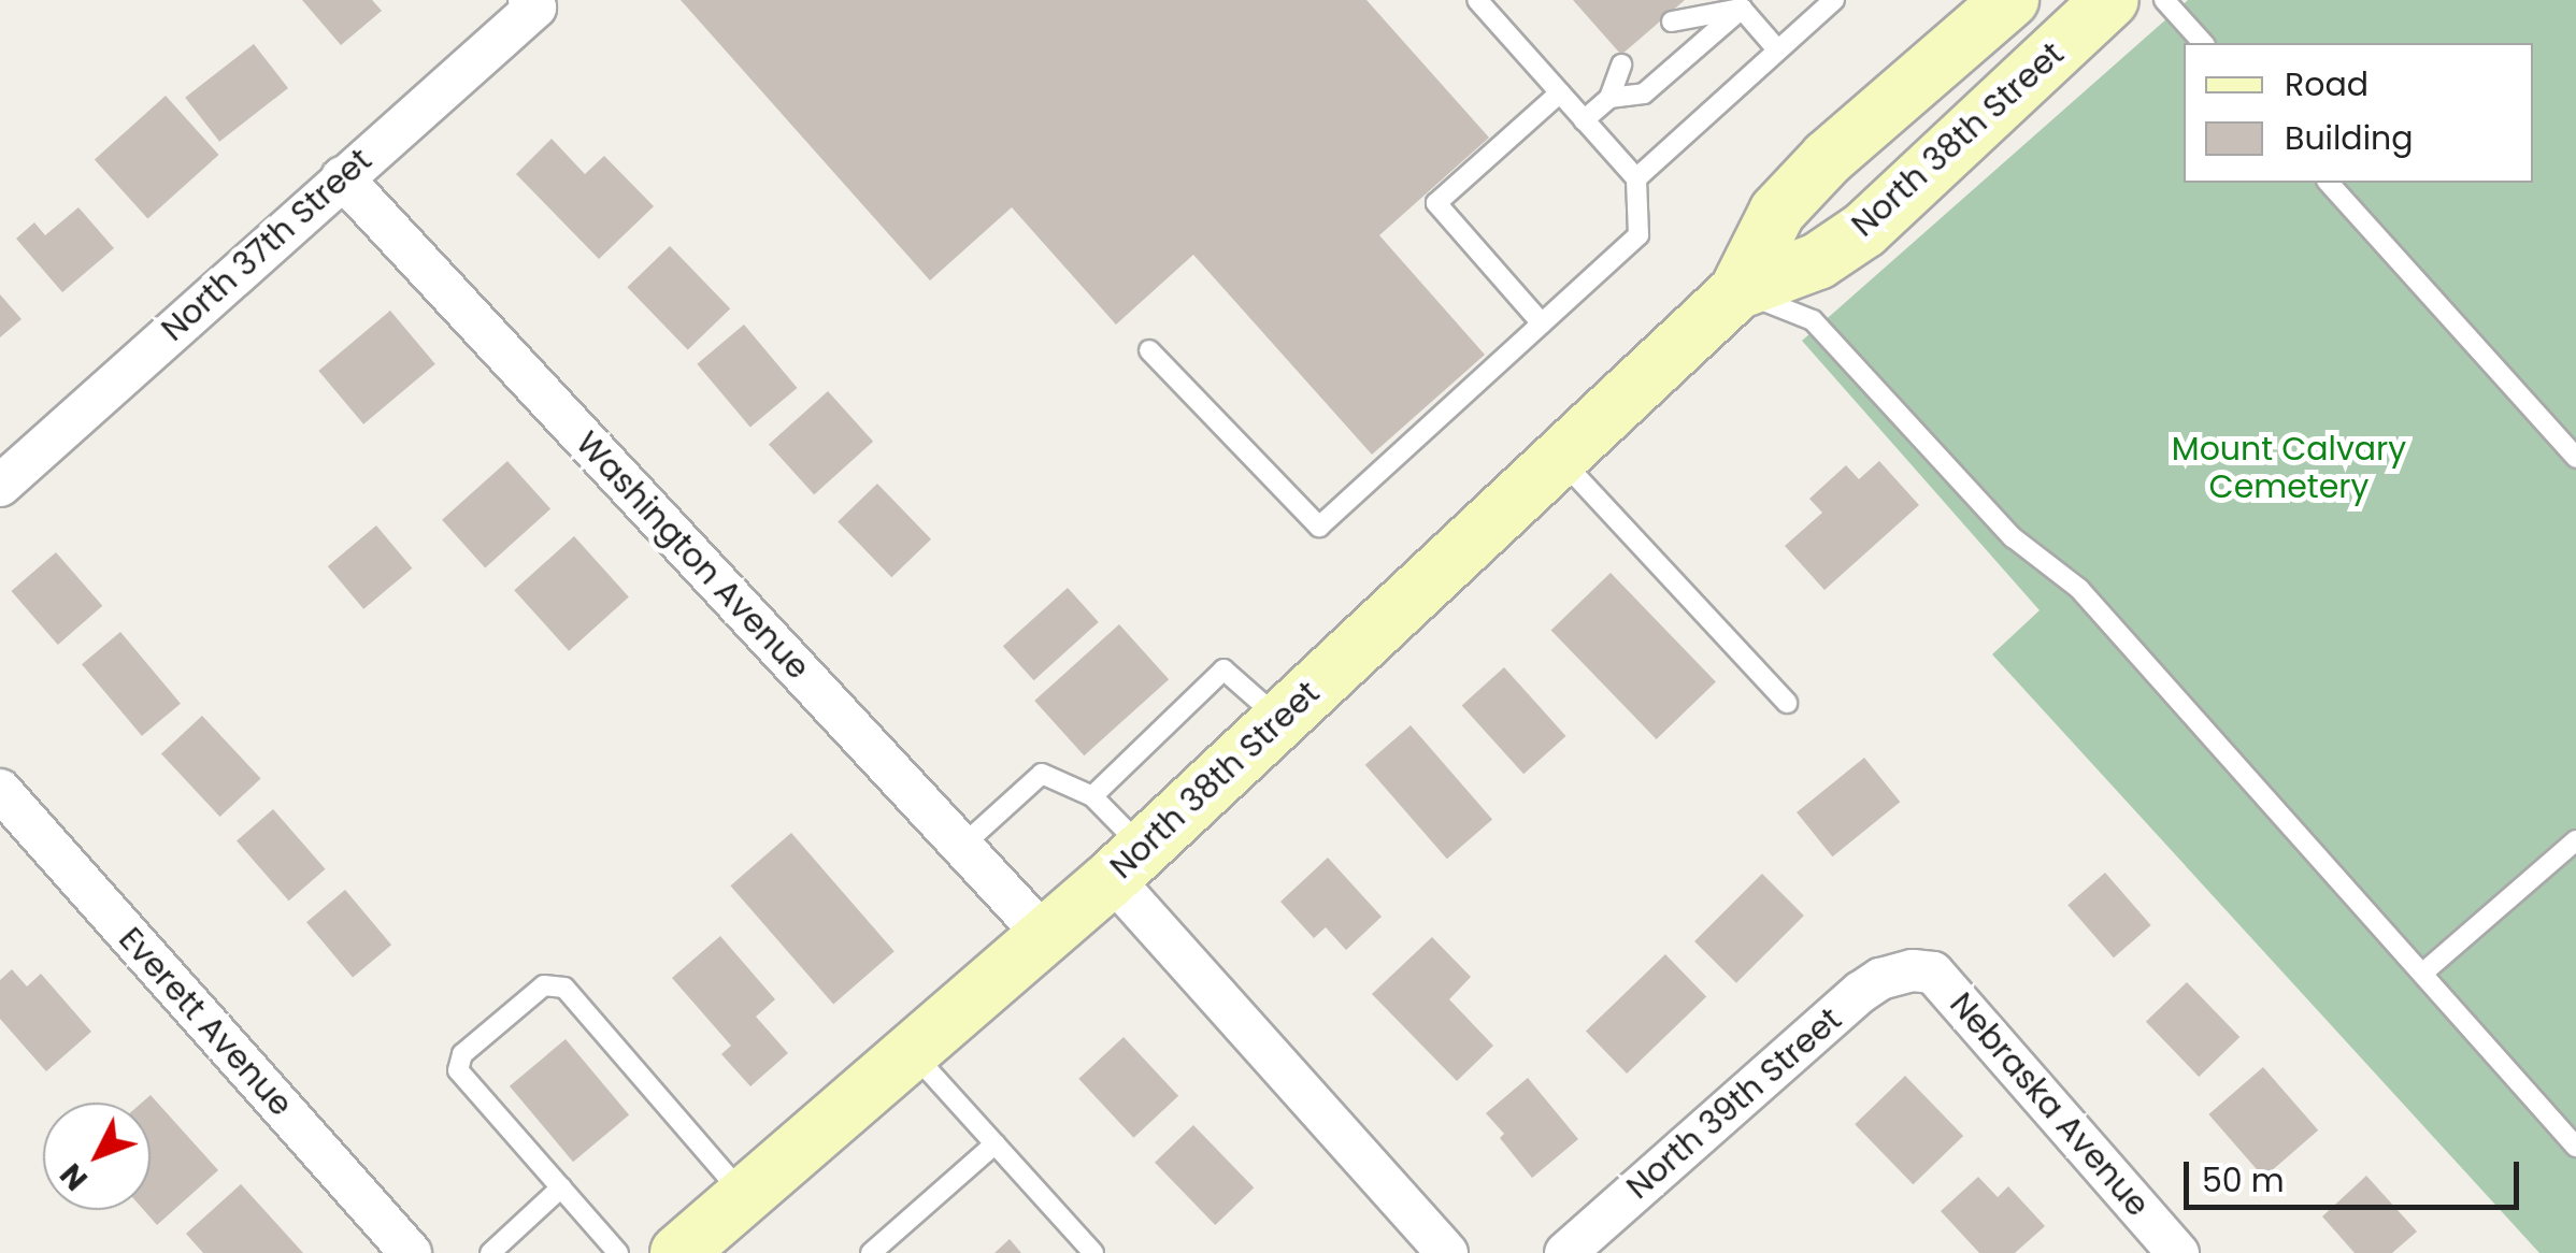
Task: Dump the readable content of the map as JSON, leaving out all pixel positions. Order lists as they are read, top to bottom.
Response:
{
  "streets": {
    "main road": ["North 38th Street"],
    "street": [
      "North 37th Street",
      "Washington Avenue",
      "Everett Avenue",
      "North 39th Street",
      "Nebraska Avenue"
    ]
  },
  "crossings": [
    ["North 38th Street", "Washington Avenue"],
    ["North 37th Street", "Washington Avenue"],
    ["North 39th Street", "Nebraska Avenue"]
  ],
  "parks": ["Mount Calvary Cemetery"],
  "legend": ["Road", "Building"],
  "scale_bar": "50 m",
  "north": "bottom left"
}
